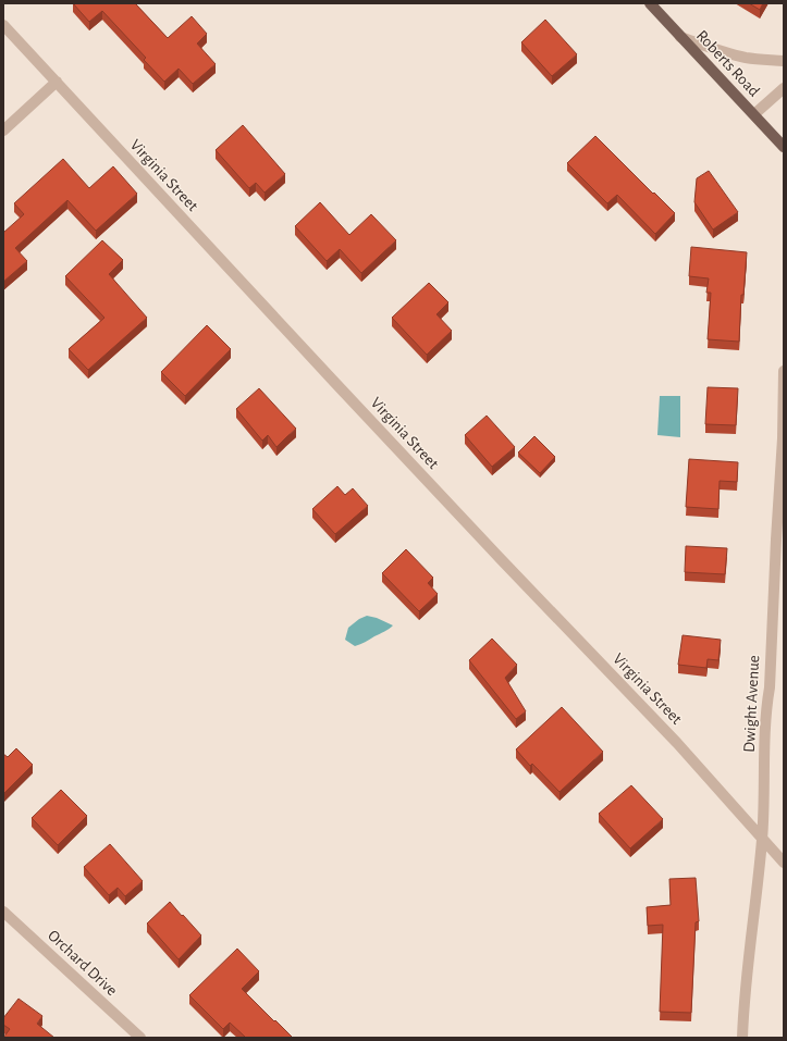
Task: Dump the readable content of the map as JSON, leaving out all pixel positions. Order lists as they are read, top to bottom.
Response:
{
  "streets": {
    "main road": ["Roberts Road"],
    "street": ["Virginia Street", "Dwight Avenue", "Orchard Drive"]
  },
  "crossings": [
    ["Virginia Street", "Dwight Avenue"]
  ]
}
